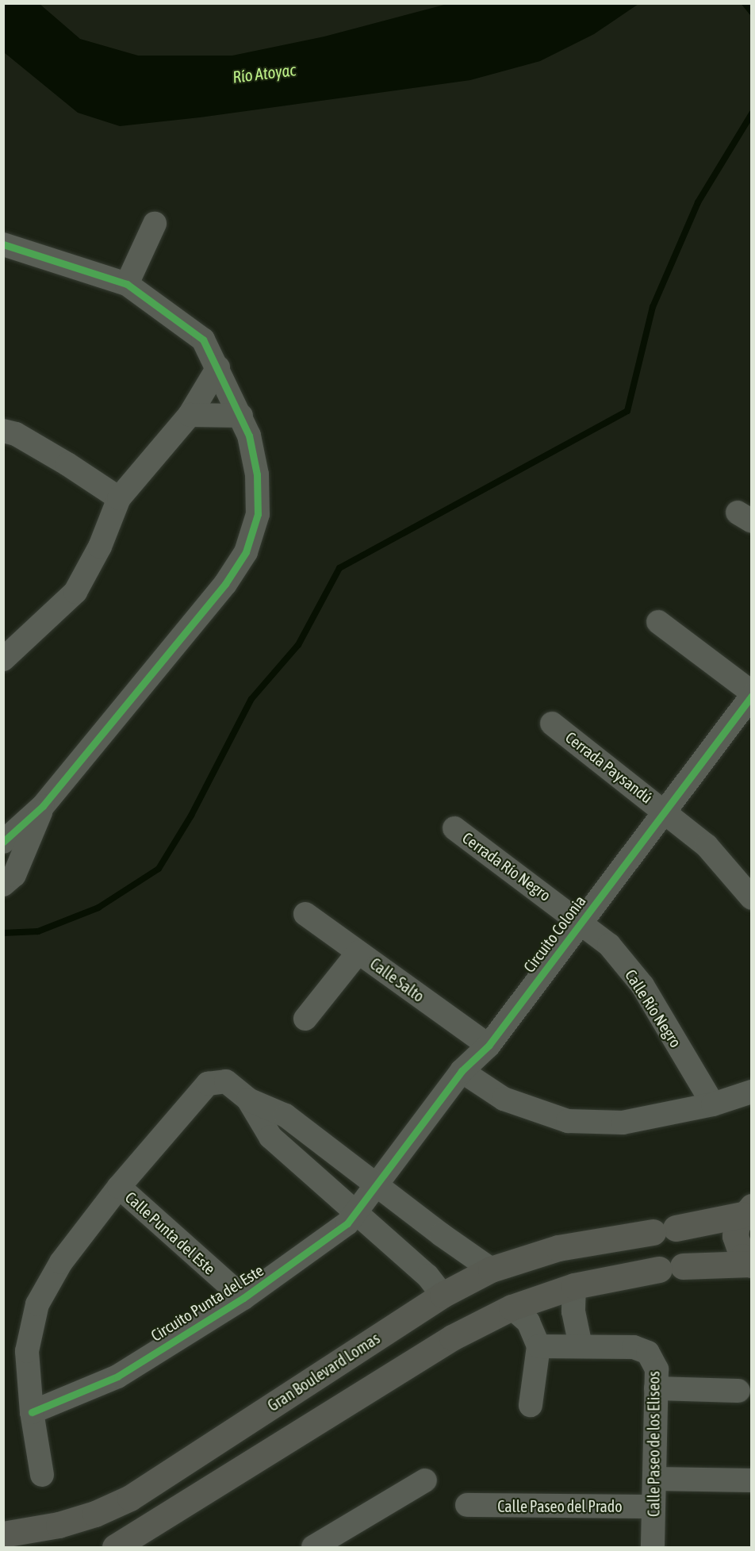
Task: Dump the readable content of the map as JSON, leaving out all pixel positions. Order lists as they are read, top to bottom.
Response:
{
  "streets": {
    "main road": ["Gran Boulevard Lomas"],
    "street": [
      "Cerrada Paysandú",
      "Cerrada Río Negro",
      "Circuito Colonia",
      "Calle Salto",
      "Calle Río Negro",
      "Calle Punta del Este",
      "Circuito Punta del Este",
      "Calle Paseo de los Eliseos",
      "Calle Paseo del Prado"
    ]
  },
  "crossings": [
    ["Cerrada Paysandú", "Circuito Colonia"],
    ["Cerrada Río Negro", "Circuito Colonia"],
    ["Cerrada Río Negro", "Calle Río Negro"],
    ["Circuito Colonia", "Calle Salto"],
    ["Circuito Colonia", "Calle Río Negro"],
    ["Circuito Colonia", "Circuito Punta del Este"],
    ["Calle Punta del Este", "Circuito Punta del Este"],
    ["Calle Paseo de los Eliseos", "Calle Paseo del Prado"]
  ],
  "water": ["Río Atoyac"]
}
